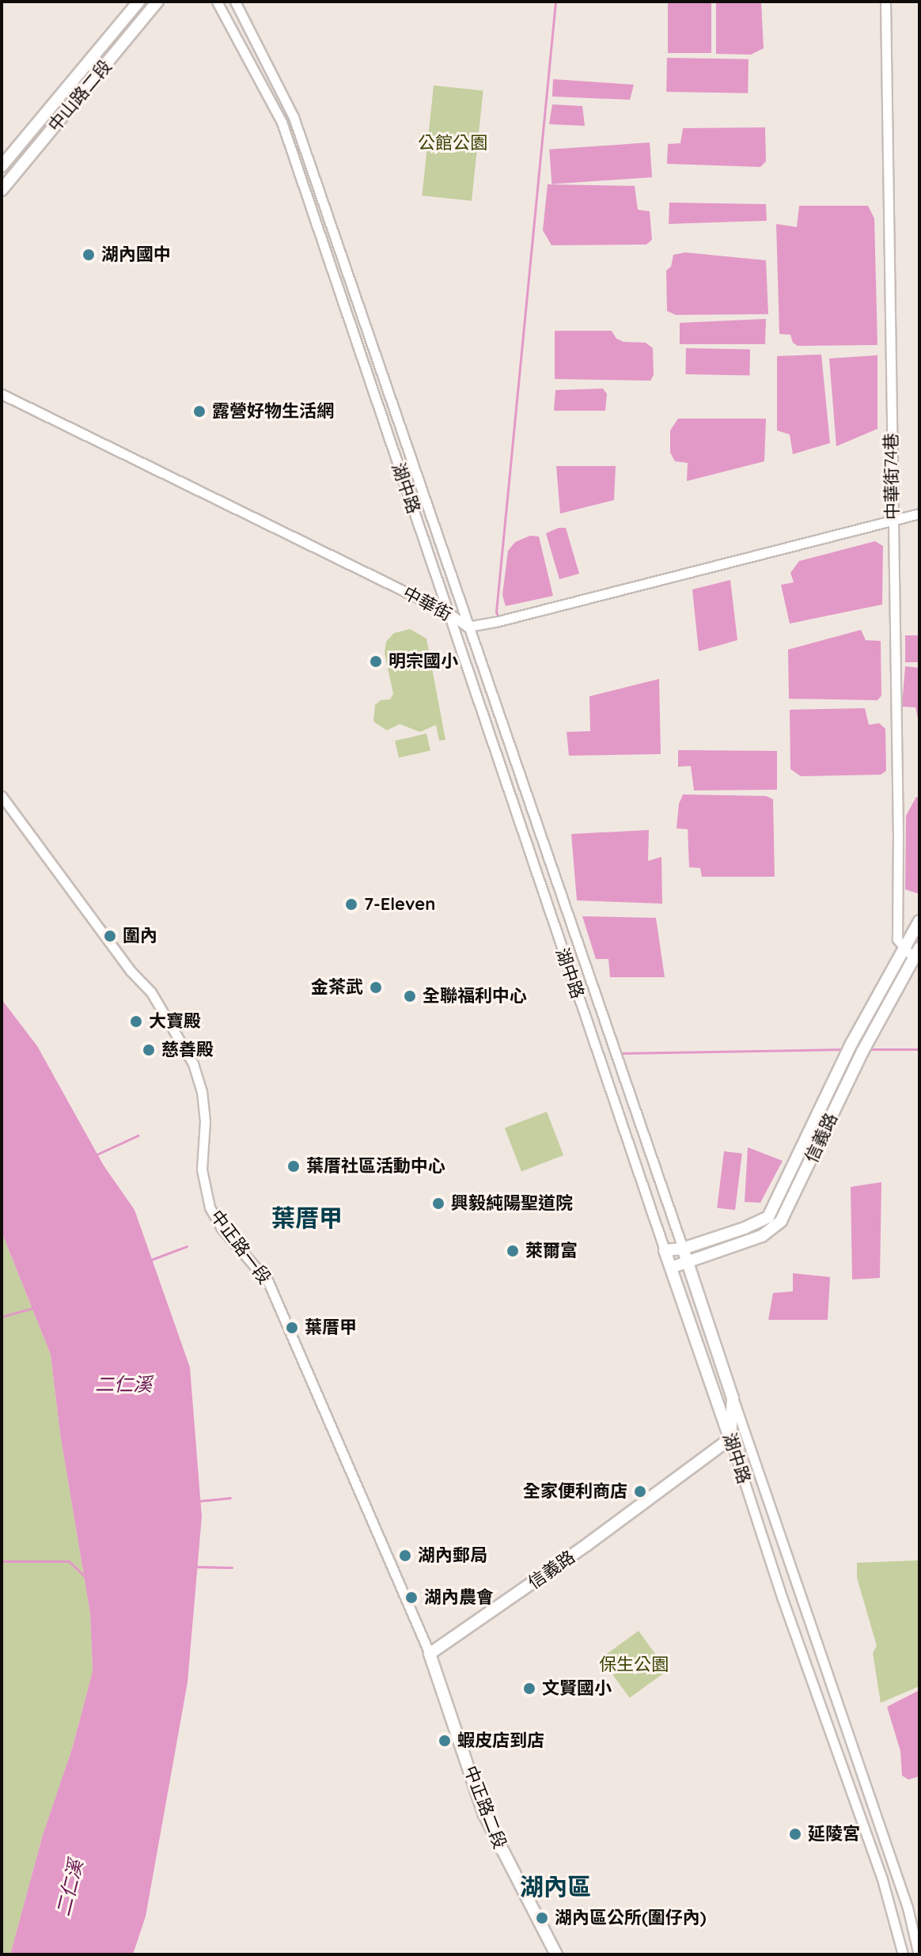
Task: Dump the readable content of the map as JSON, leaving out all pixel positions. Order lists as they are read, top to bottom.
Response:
{
  "streets": {
    "main road": [
      "中山路二段",
      "湖中路",
      "信義路",
      "中正路二段"
    ],
    "street": ["中華街74巷", "中華街", "中正路一段"]
  },
  "crossings": [
    ["中華街74巷", "中華街"],
    ["中華街74巷", "信義路"],
    ["湖中路", "中華街"],
    ["湖中路", "信義路"],
    ["信義路", "中正路一段"],
    ["信義路", "中正路二段"],
    ["中正路一段", "中正路二段"]
  ],
  "districts": ["葉厝甲", "湖內區"],
  "water": ["二仁溪"],
  "parks": ["公館公園", "保生公園"],
  "places": [
    "湖內國中",
    "露營好物生活網",
    "明宗國小",
    "7-Eleven",
    "圍內",
    "金茶武",
    "全聯福利中心",
    "大寶殿",
    "慈善殿",
    "葉厝社區活動中心",
    "興毅純陽聖道院",
    "萊爾富",
    "葉厝甲",
    "全家便利商店",
    "湖內郵局",
    "湖內農會",
    "文賢國小",
    "蝦皮店到店",
    "延陵宮",
    "湖內區公所(圍仔內)"
  ]
}
